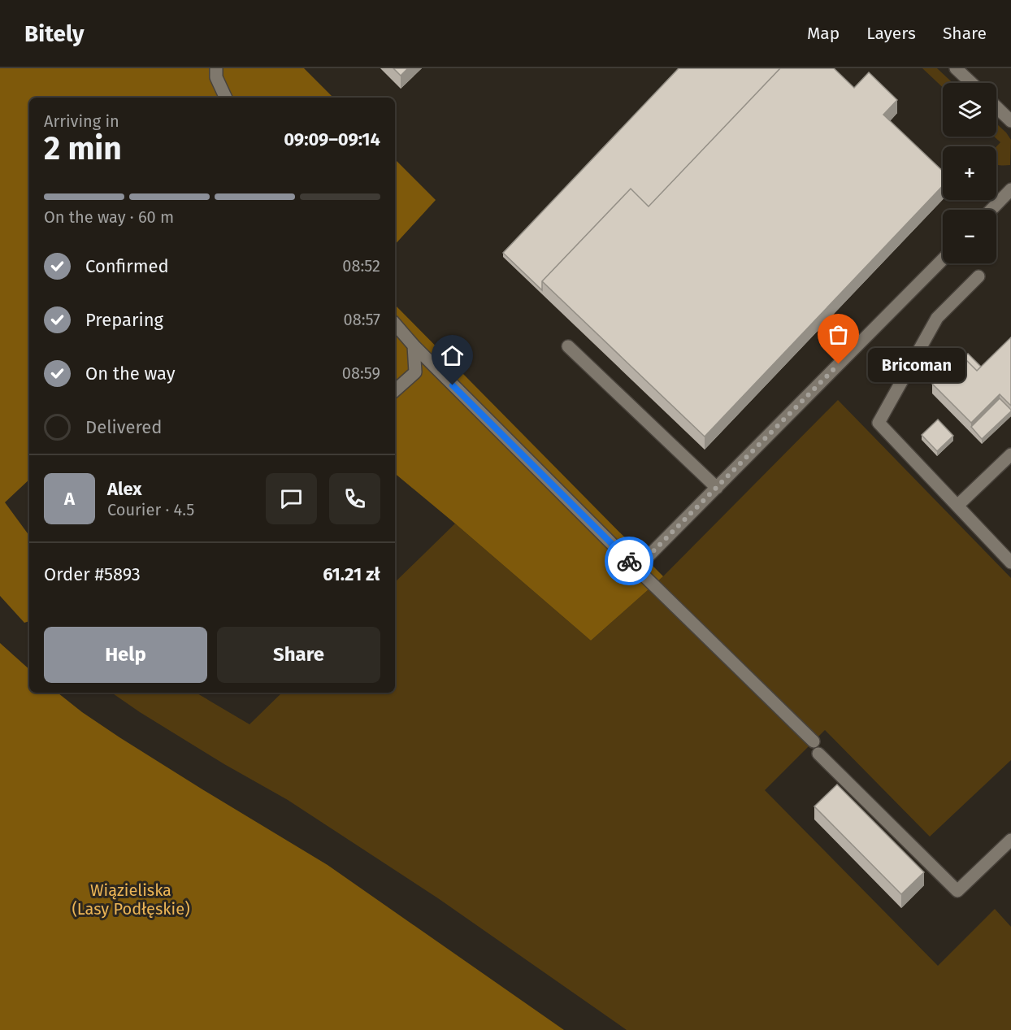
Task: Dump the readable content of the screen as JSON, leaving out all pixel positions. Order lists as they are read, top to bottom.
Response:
{
  "parks": ["Wiązieliska (Lasy Podłęskie)"],
  "places": ["Bricoman"],
  "page": {
    "header": "Bitely",
    "nav": ["Map", "Layers", "Share"],
    "map_buttons": ["+", "−"],
    "heading": ["2 min", "Arriving in", "09:09–09:14"],
    "panel": [
      "Alex",
      "Courier · 4.5",
      "Order #5893",
      "61.21 zł"
    ],
    "bar": "On the way · 60 m",
    "list": [
      ["Confirmed", "08:52"],
      ["Preparing", "08:57"],
      ["On the way", "08:59"],
      "Delivered"
    ],
    "bubble": "Bricoman",
    "round": "A",
    "buttons": ["Help", "Share"]
  }
}
